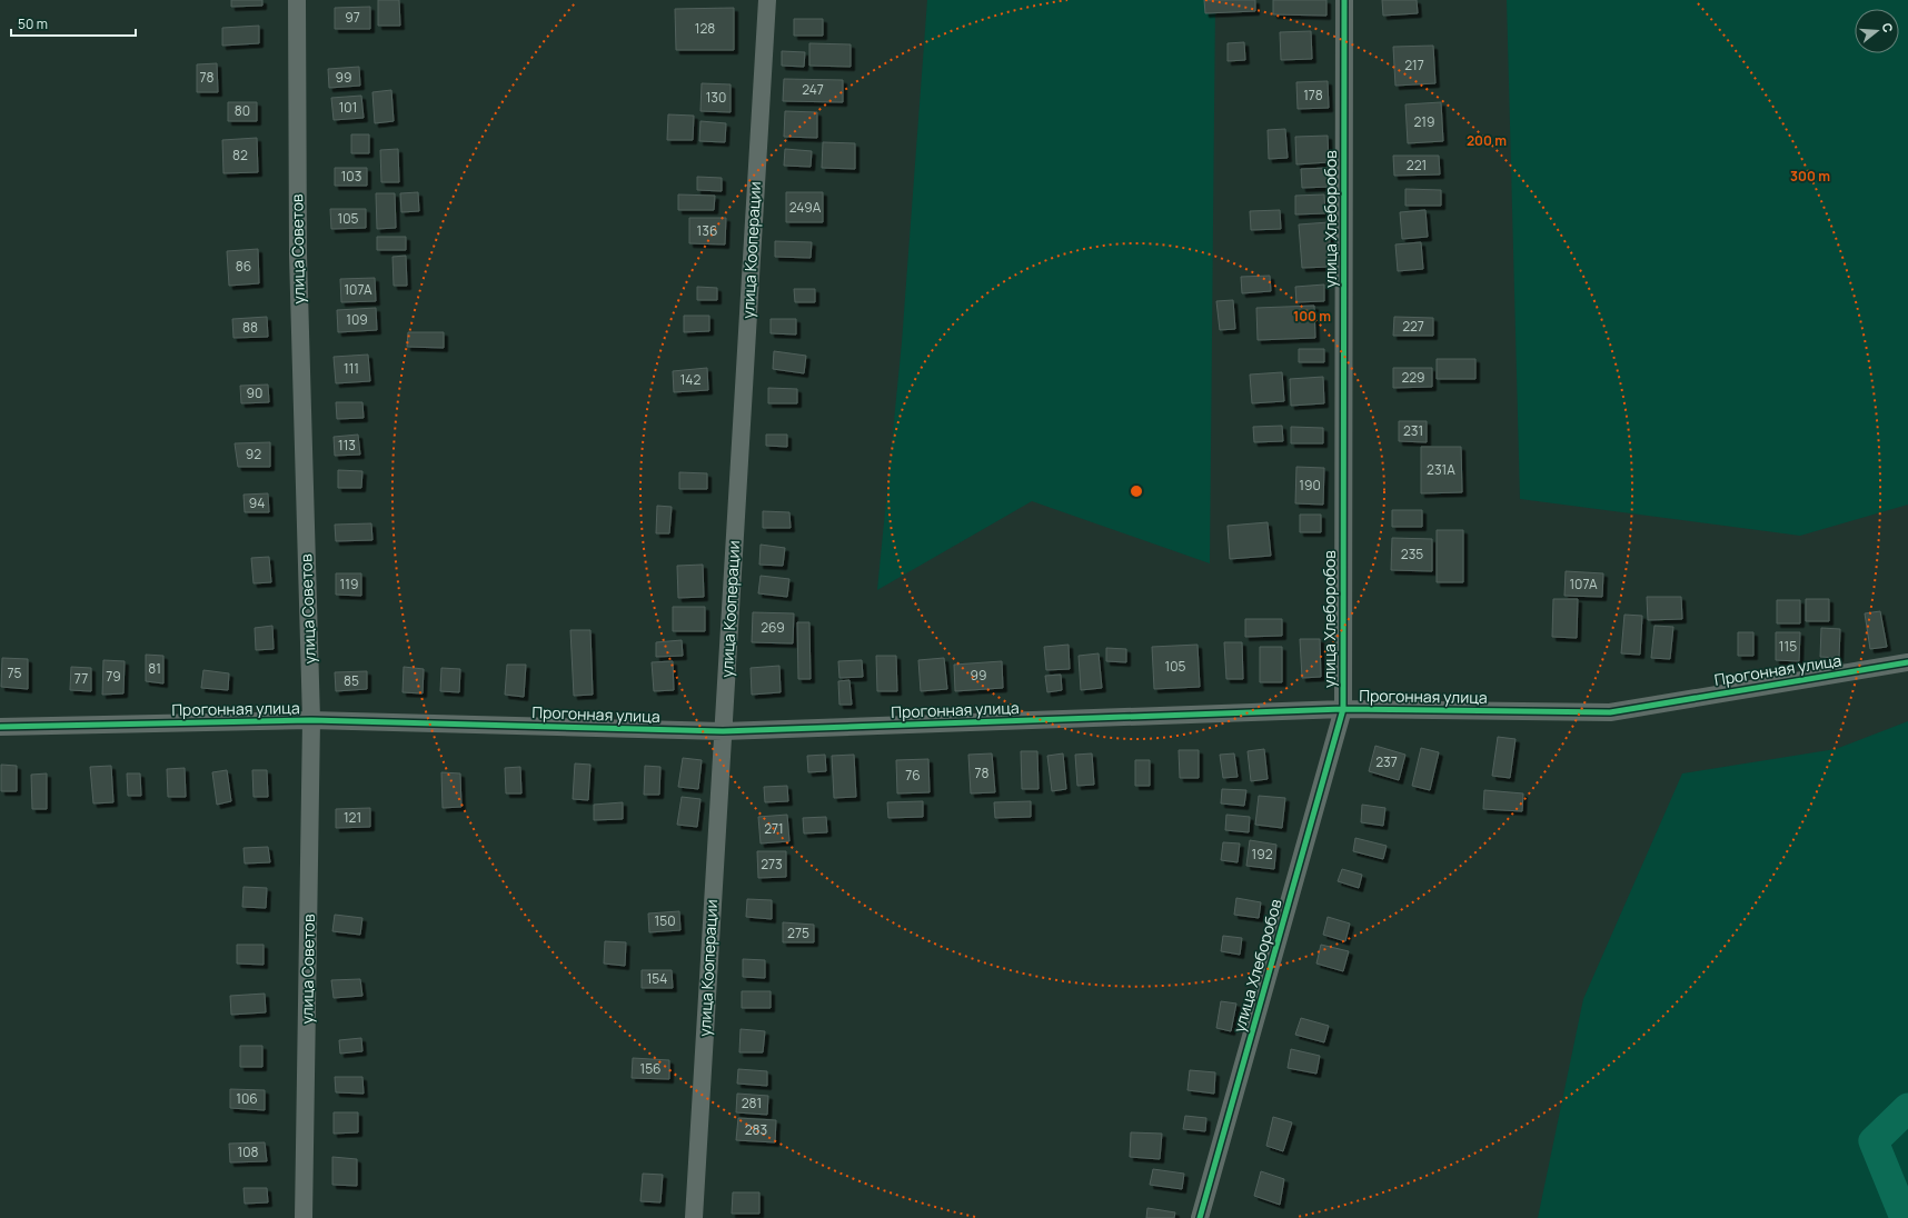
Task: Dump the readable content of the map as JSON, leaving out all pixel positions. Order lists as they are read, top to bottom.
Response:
{
  "streets": {
    "street": [
      "улица Хлеборобов",
      "улица Советов",
      "улица Кооперации",
      "Прогонная улица"
    ]
  },
  "crossings": [
    ["улица Хлеборобов", "Прогонная улица"],
    ["улица Советов", "Прогонная улица"],
    ["улица Кооперации", "Прогонная улица"]
  ],
  "house_numbers": [
    "97",
    "128",
    "217",
    "78",
    "99",
    "247",
    "178",
    "130",
    "101",
    "80",
    "219",
    "82",
    "221",
    "103",
    "249А",
    "105",
    "136",
    "86",
    "107А",
    "109",
    "227",
    "88",
    "111",
    "229",
    "142",
    "90",
    "231",
    "113",
    "92",
    "231А",
    "190",
    "94",
    "235",
    "119",
    "107А",
    "269",
    "115",
    "105",
    "81",
    "75",
    "99",
    "79",
    "77",
    "85",
    "237",
    "78",
    "76",
    "121",
    "271",
    "192",
    "273",
    "150",
    "275",
    "154",
    "156",
    "106",
    "281",
    "283",
    "108"
  ],
  "scale_bar": "50 m",
  "north": "right",
  "rings": ["200 m", "300 m", "100 m"]
}
